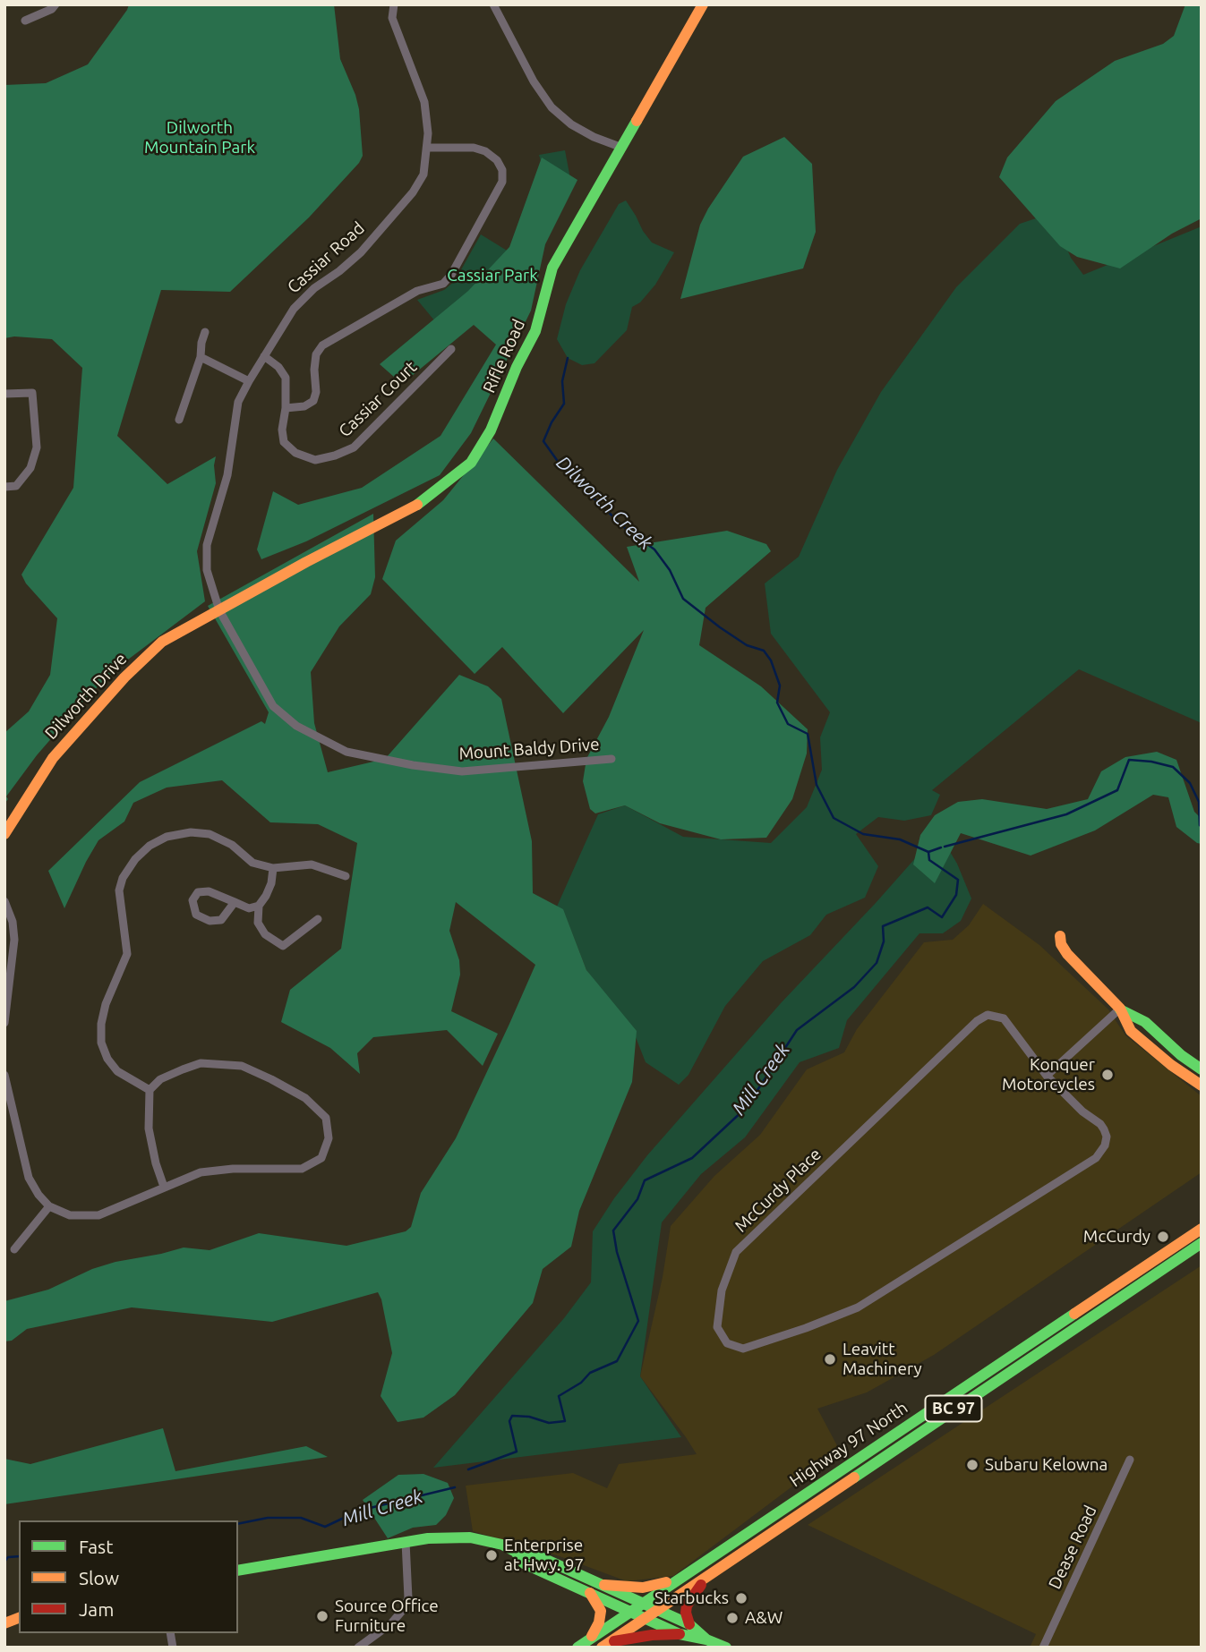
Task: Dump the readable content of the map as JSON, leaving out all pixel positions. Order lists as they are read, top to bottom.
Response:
{
  "streets": {
    "main road": [
      "Rifle Road",
      "Dilworth Drive",
      "BC 97",
      "Highway 97 North"
    ],
    "street": [
      "Cassiar Road",
      "Cassiar Court",
      "Mount Baldy Drive",
      "McCurdy Place",
      "Dease Road"
    ]
  },
  "crossings": [
    ["Cassiar Road", "Rifle Road"],
    ["Cassiar Road", "Dilworth Drive"],
    ["Cassiar Road", "Mount Baldy Drive"],
    ["Rifle Road", "Dilworth Drive"],
    ["Rifle Road", "Mount Baldy Drive"],
    ["Dilworth Drive", "Mount Baldy Drive"]
  ],
  "water": ["Dilworth Creek", "Mill Creek"],
  "parks": ["Dilworth Mountain Park", "Cassiar Park"],
  "places": [
    "Konquer Motorcycles",
    "McCurdy",
    "Leavitt Machinery",
    "Subaru Kelowna",
    "Enterprise at Hwy. 97",
    "Starbucks",
    "Source Office Furniture",
    "A&W"
  ],
  "legend": ["Fast", "Slow", "Jam"]
}
